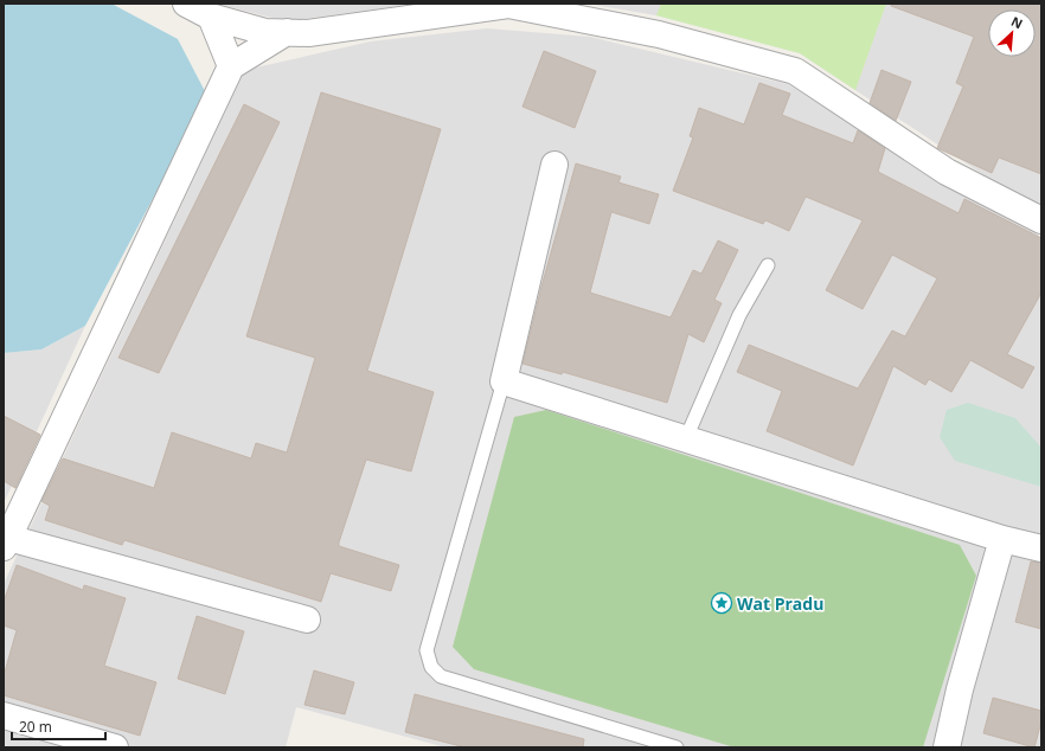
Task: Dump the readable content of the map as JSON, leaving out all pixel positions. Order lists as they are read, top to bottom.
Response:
{
  "places": {
    "place": ["Wat Pradu"]
  },
  "scale_bar": "20 m",
  "north": "top right"
}
